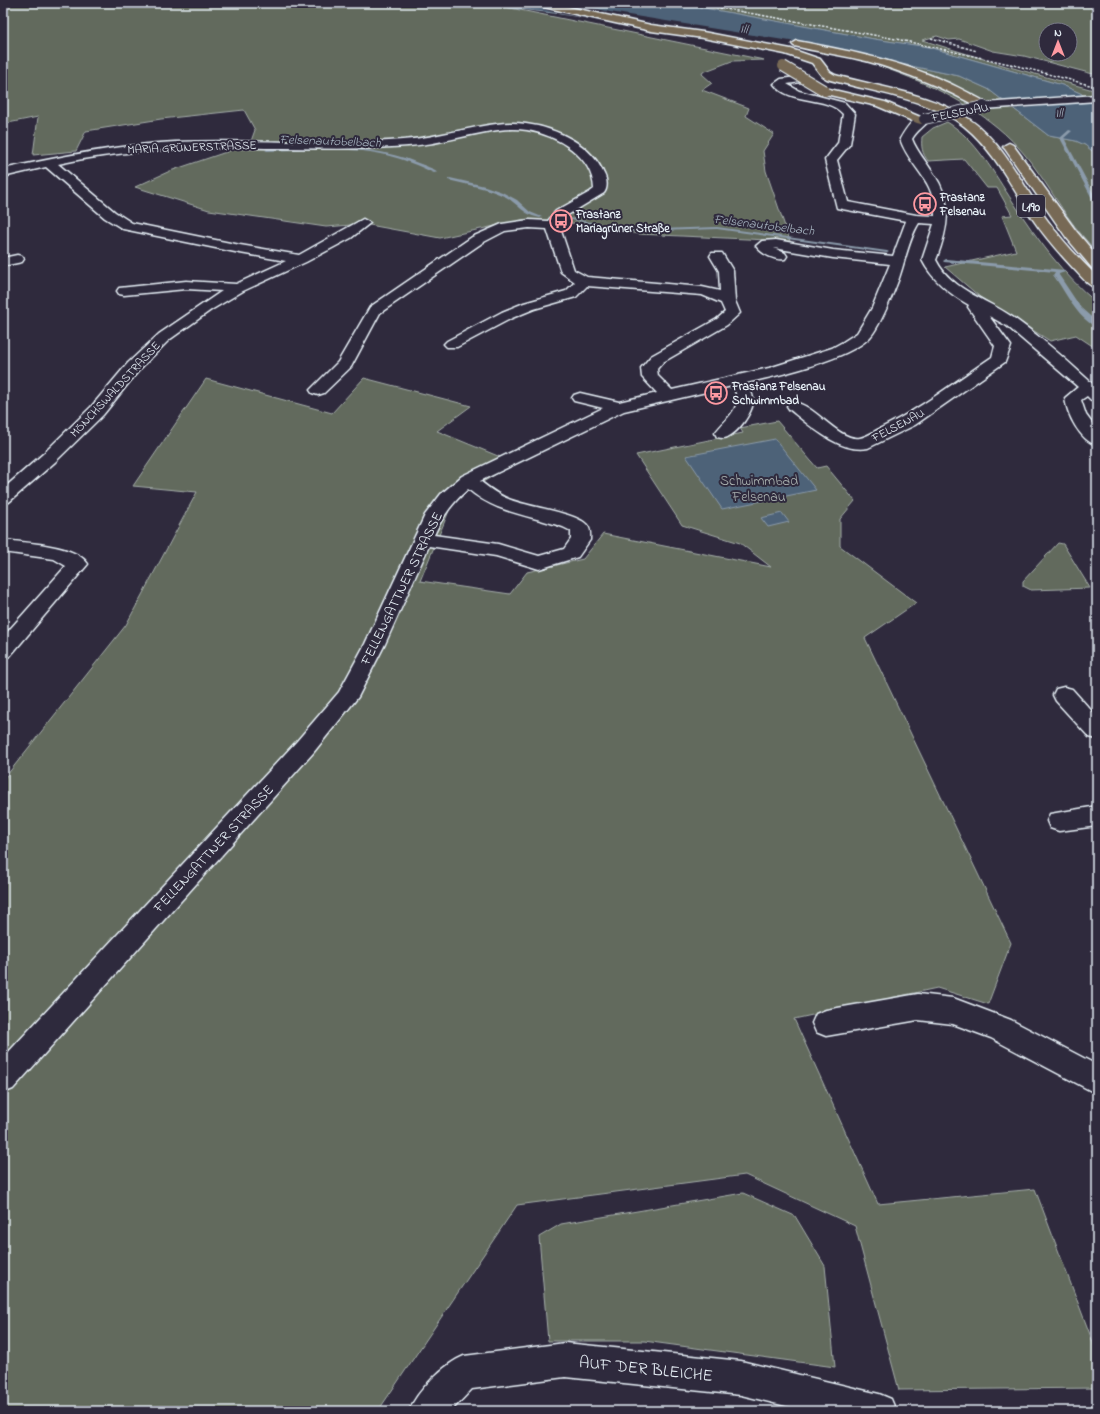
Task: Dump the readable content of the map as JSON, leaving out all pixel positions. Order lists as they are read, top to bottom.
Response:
{
  "streets": {
    "main road": ["L190"],
    "street": [
      "FELSENAU",
      "MARIA GRÜNERSTRASSE",
      "MÖNCHSWALDSTRASSE",
      "FELLENGATTNER STRASSE",
      "AUF DER BLEICHE"
    ]
  },
  "water": ["Ill", "Felsenautobelbach"],
  "parks": ["Schwimmbad Felsenau"],
  "places": {
    "bus stop": ["Frastanz Felsenau", "Frastanz Mariagrüner Straße", "Frastanz Felsenau Schwimmbad"]
  },
  "north": "top"
}
